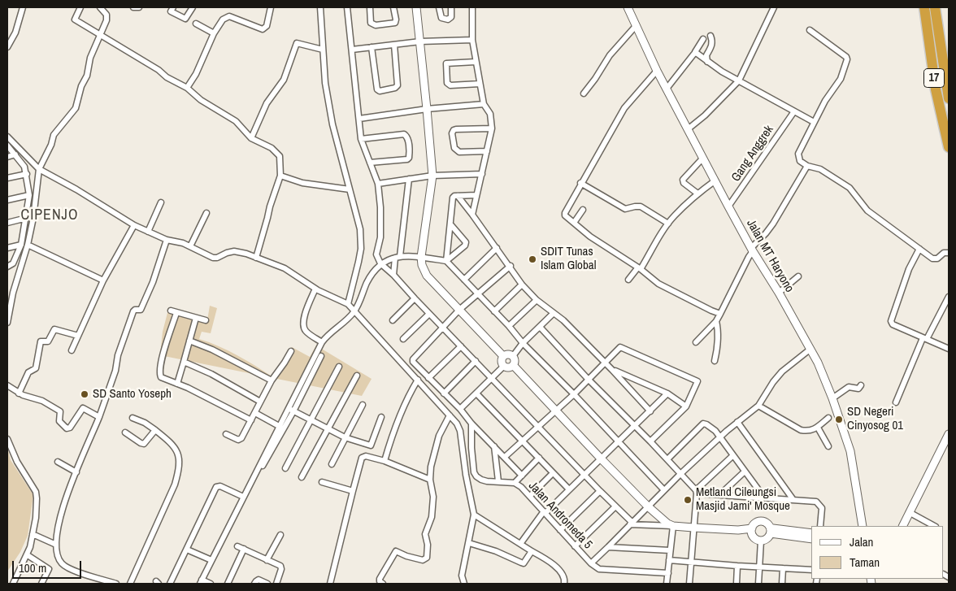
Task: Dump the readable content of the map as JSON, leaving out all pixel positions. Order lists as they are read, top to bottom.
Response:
{
  "streets": {
    "highway": ["17"],
    "street": ["Gang Anggrek", "Jalan MT Haryono", "Jalan Andromeda 5"]
  },
  "crossings": [
    ["Gang Anggrek", "Jalan MT Haryono"]
  ],
  "districts": ["CIPENJO"],
  "places": [
    "SDIT Tunas Islam Global",
    "SD Santo Yoseph",
    "SD Negeri Cinyosog 01",
    "Metland Cileungsi Masjid Jami' Mosque"
  ],
  "legend": ["Jalan", "Taman"],
  "scale_bar": "100 m"
}
